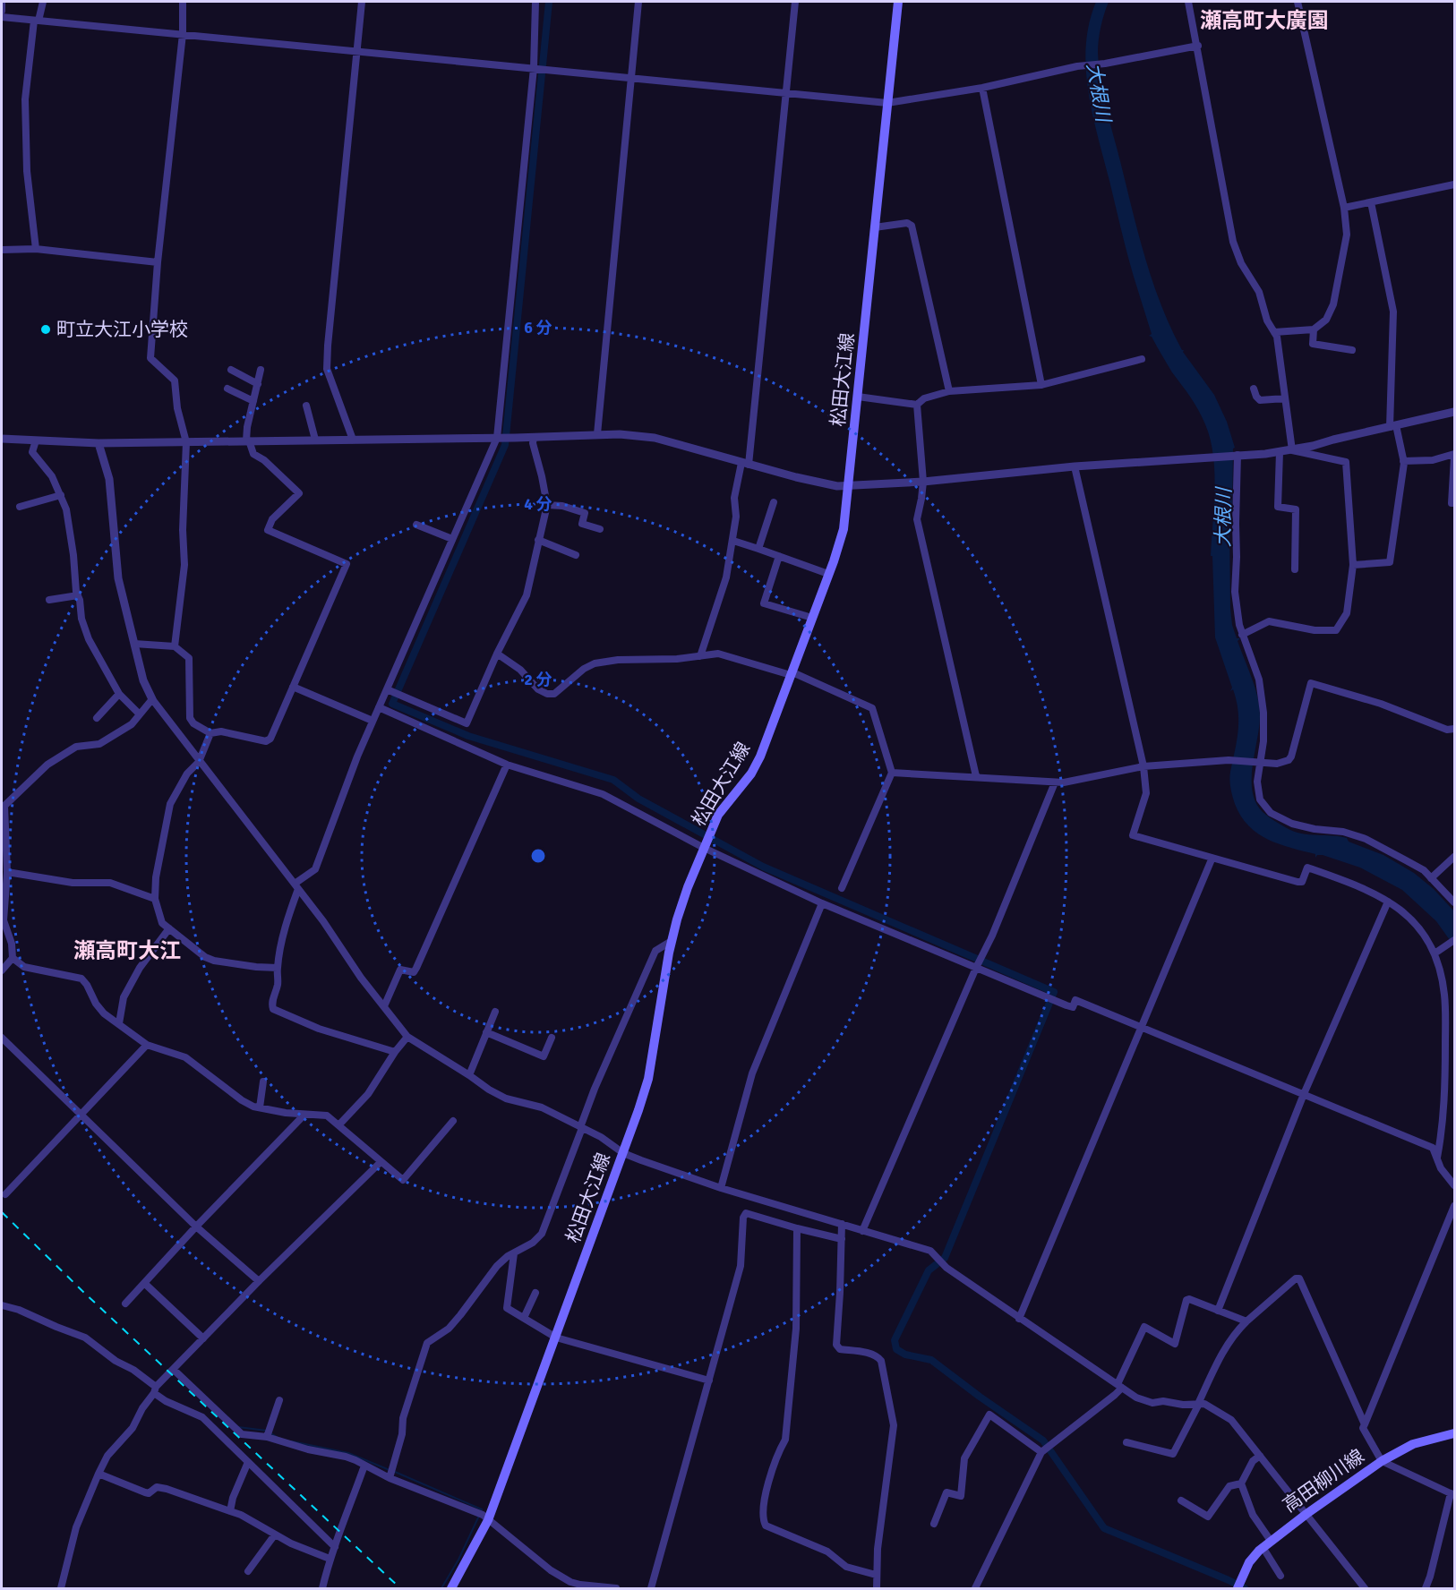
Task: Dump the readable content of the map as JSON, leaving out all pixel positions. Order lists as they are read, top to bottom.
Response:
{
  "streets": {
    "main road": ["松田大江線", "高田柳川線"]
  },
  "districts": ["瀬高町大廣園", "瀬高町大江"],
  "water": ["大根川"],
  "places": ["町立大江小学校"],
  "rings": ["6 分", "4 分", "2 分"]
}
